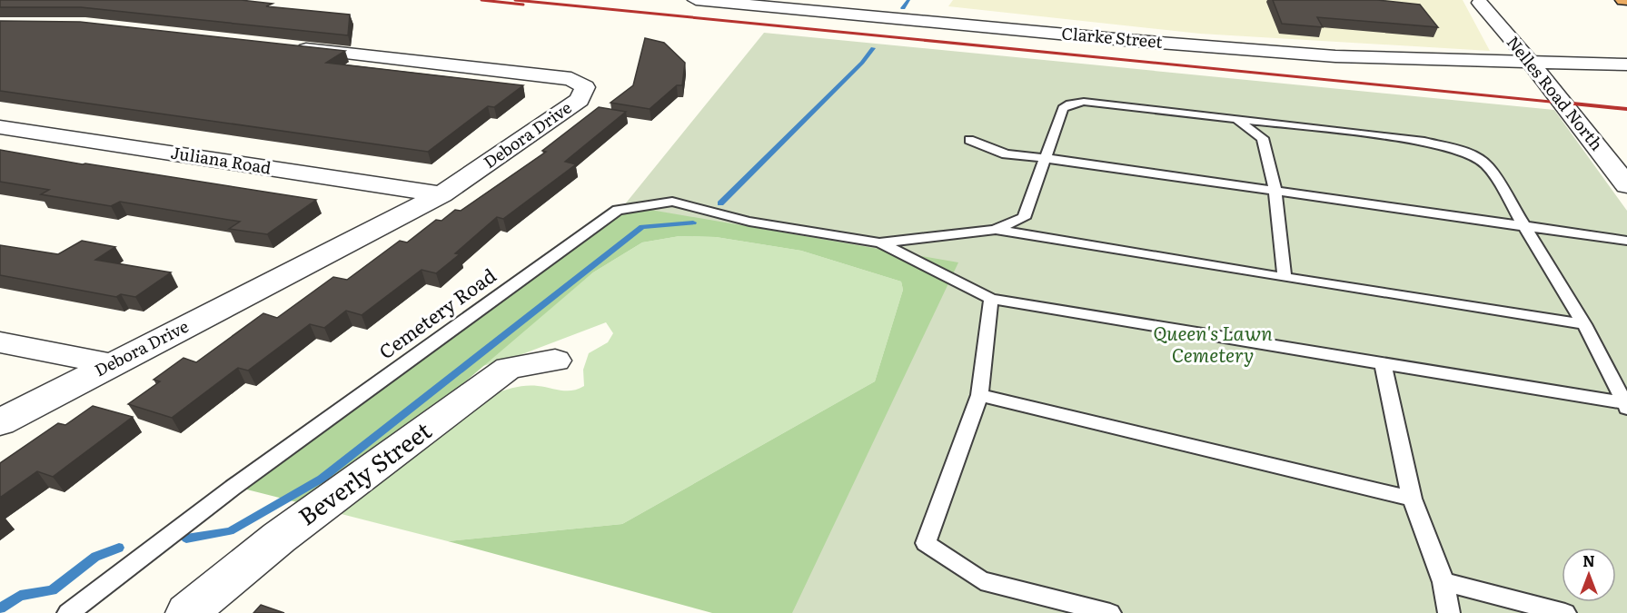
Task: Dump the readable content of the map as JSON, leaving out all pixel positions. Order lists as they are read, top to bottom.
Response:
{
  "streets": {
    "street": [
      "Clarke Street",
      "Nelles Road North",
      "Debora Drive",
      "Juliana Road",
      "Beverly Street"
    ],
    "lane": ["Cemetery Road"]
  },
  "crossings": [
    ["Clarke Street", "Nelles Road North"],
    ["Debora Drive", "Juliana Road"]
  ],
  "parks": ["Queen's Lawn Cemetery"],
  "north": "top"
}
